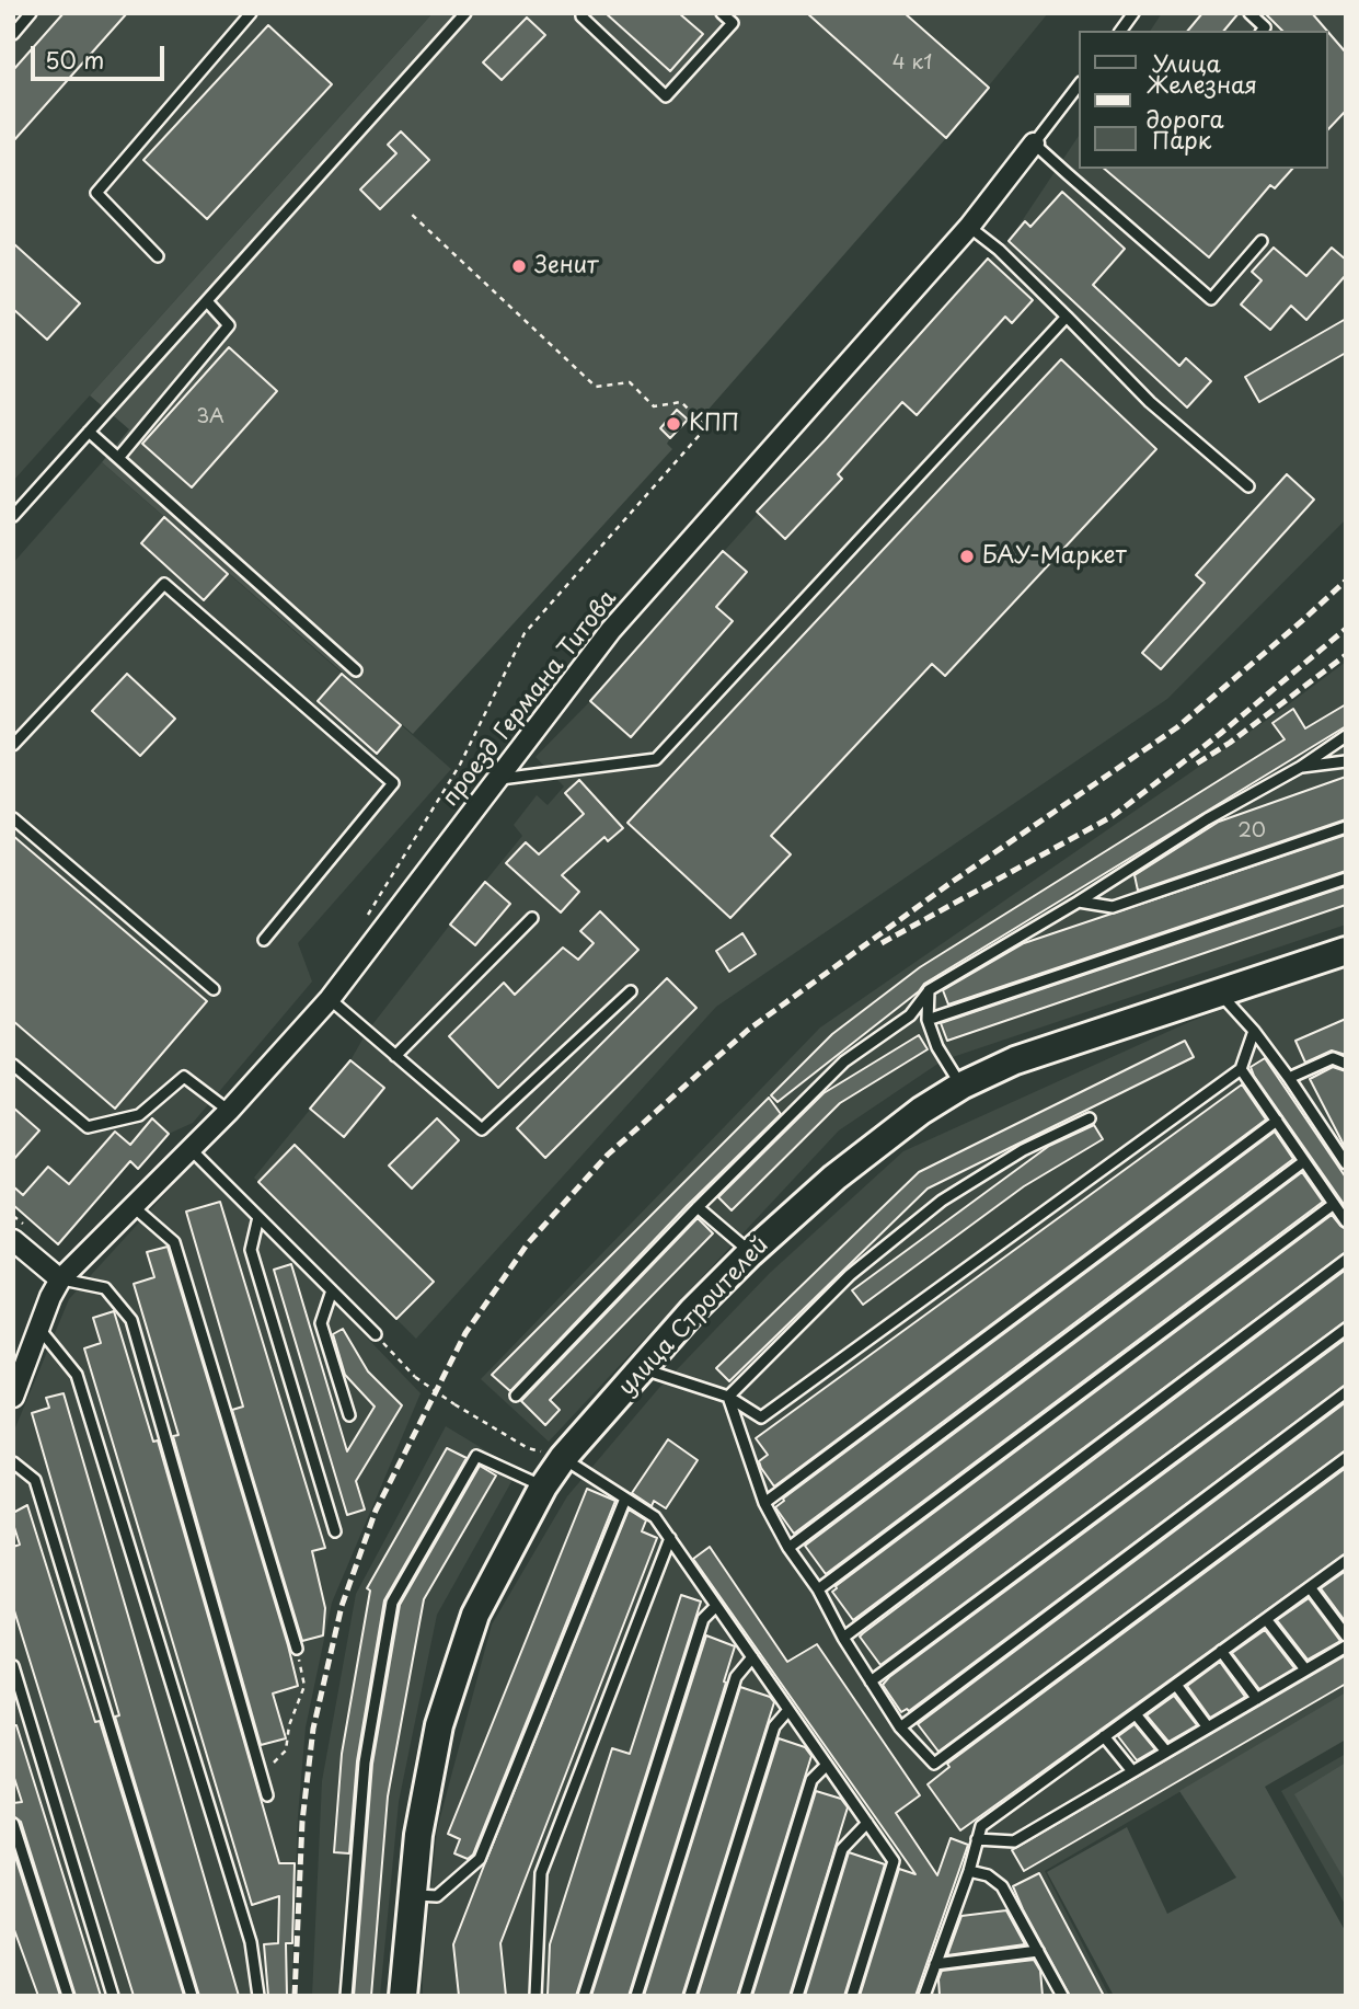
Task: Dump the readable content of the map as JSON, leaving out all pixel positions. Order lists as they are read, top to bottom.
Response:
{
  "streets": {
    "main road": ["улица Строителей"],
    "street": ["проезд Германа Титова"]
  },
  "places": ["Зенит", "КПП", "БАУ-Маркет"],
  "house_numbers": ["4 к1", "3А", "20"],
  "legend": ["Улица", "Железная дорога", "Парк"],
  "scale_bar": "50 m"
}
